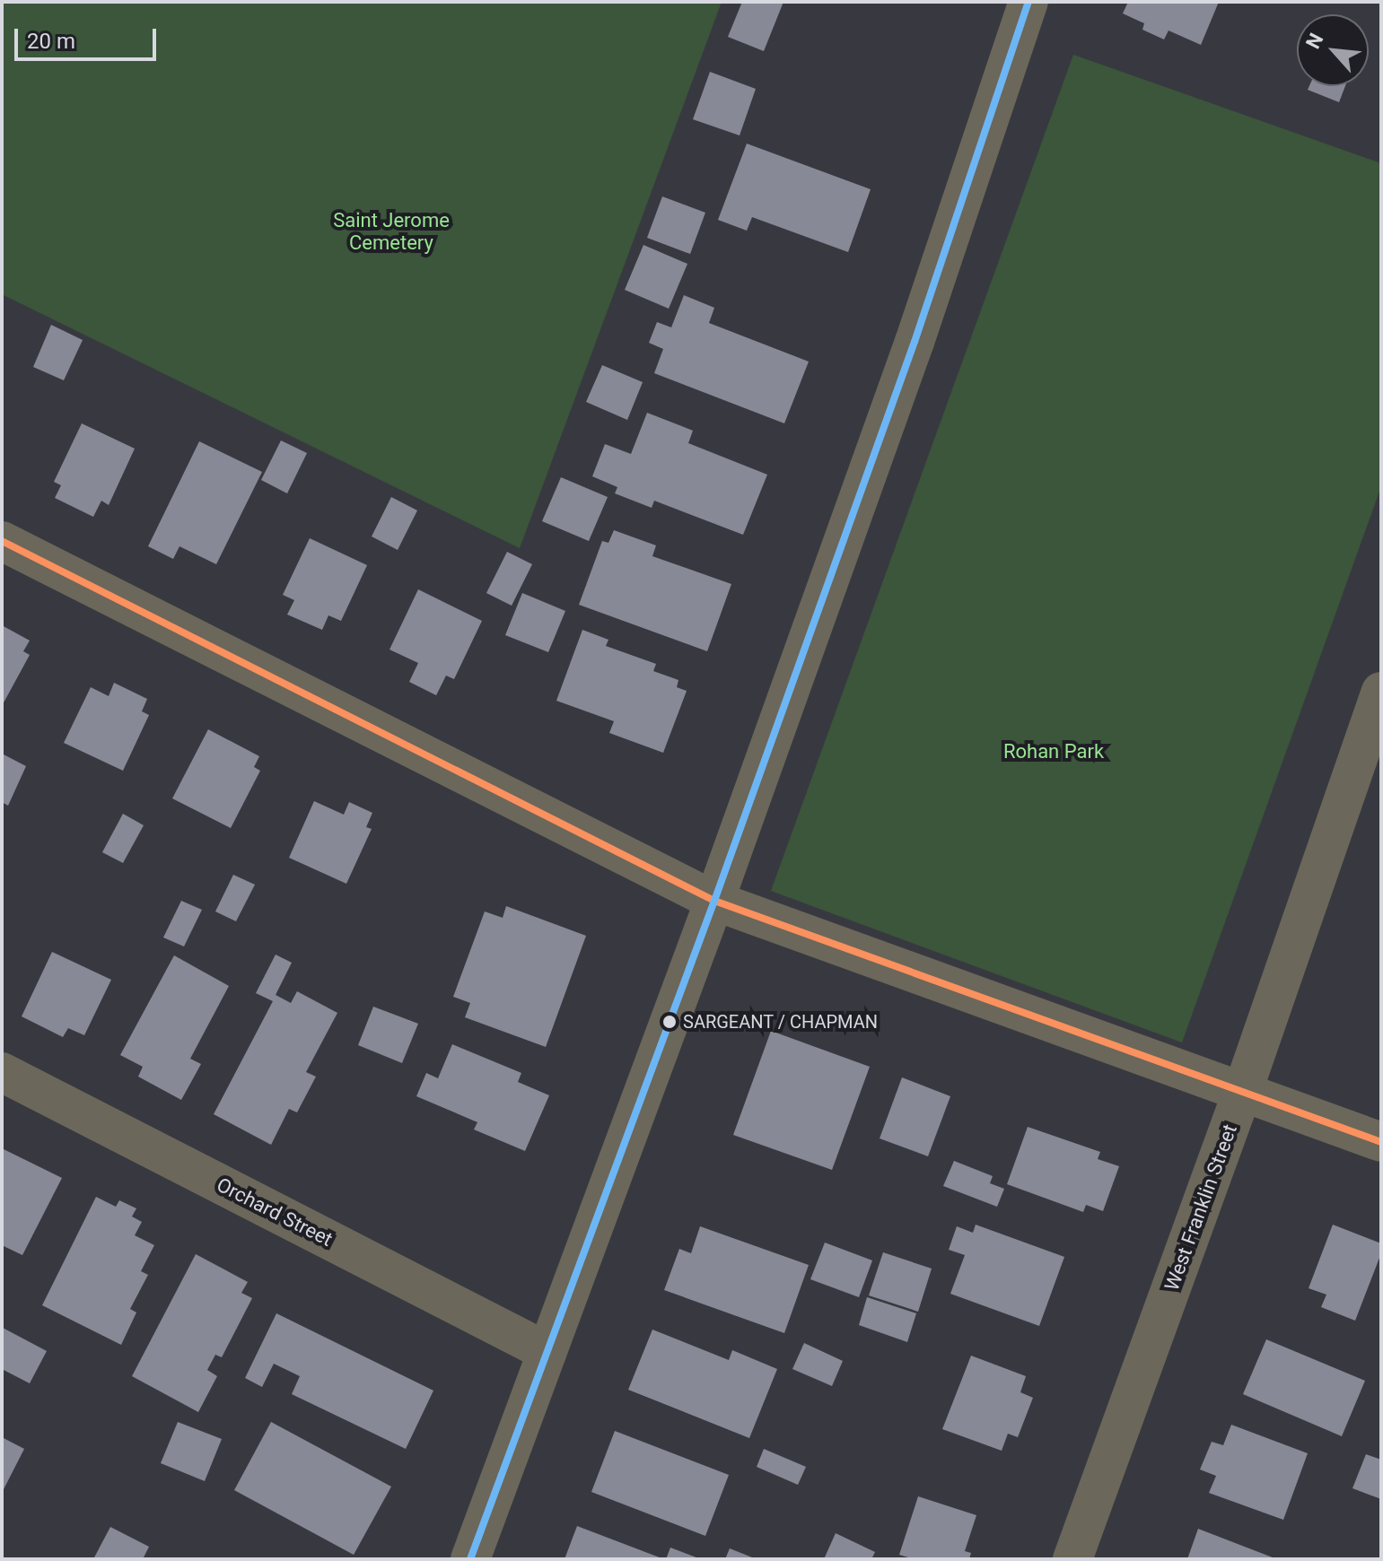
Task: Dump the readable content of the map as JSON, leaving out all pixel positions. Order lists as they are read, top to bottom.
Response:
{
  "streets": {
    "street": ["West Franklin Street", "Orchard Street"]
  },
  "parks": ["Saint Jerome Cemetery", "Rohan Park"],
  "places": ["SARGEANT / CHAPMAN"],
  "scale_bar": "20 m",
  "north": "top left"
}
